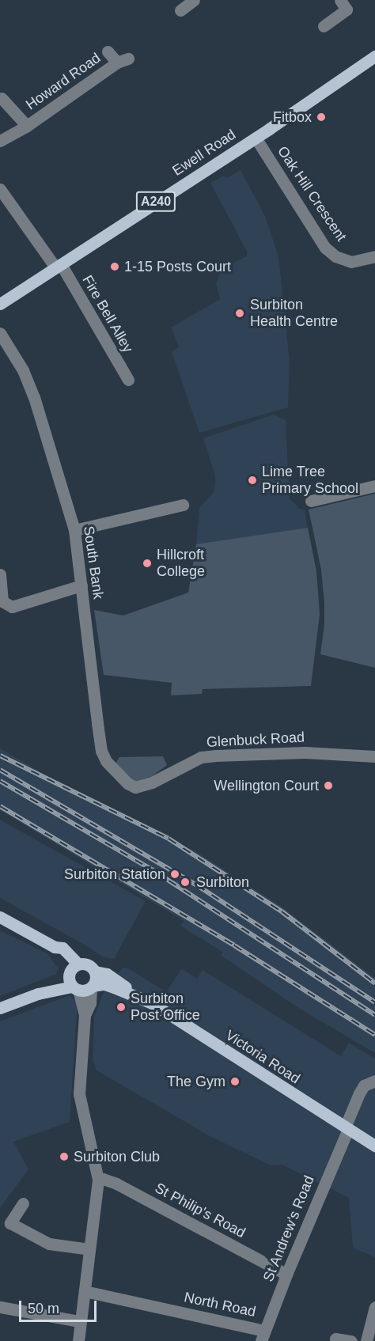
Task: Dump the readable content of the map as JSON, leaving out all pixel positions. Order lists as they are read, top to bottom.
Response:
{
  "streets": {
    "main road": ["Ewell Road", "A240", "Victoria Road"],
    "street": [
      "Howard Road",
      "Oak Hill Crescent",
      "Fire Bell Alley",
      "South Bank",
      "Glenbuck Road",
      "St Philip's Road",
      "St Andrew's Road",
      "North Road"
    ]
  },
  "crossings": [
    ["Ewell Road", "Oak Hill Crescent"],
    ["Ewell Road", "Fire Bell Alley"],
    ["South Bank", "Glenbuck Road"],
    ["Victoria Road", "St Andrew's Road"],
    ["St Philip's Road", "St Andrew's Road"],
    ["St Andrew's Road", "North Road"]
  ],
  "places": [
    "Fitbox",
    "1-15 Posts Court",
    "Surbiton Health Centre",
    "Lime Tree Primary School",
    "Hillcroft College",
    "Wellington Court",
    "Surbiton Station",
    "Surbiton",
    "Surbiton Post Office",
    "The Gym",
    "Surbiton Club"
  ],
  "scale_bar": "50 m"
}
